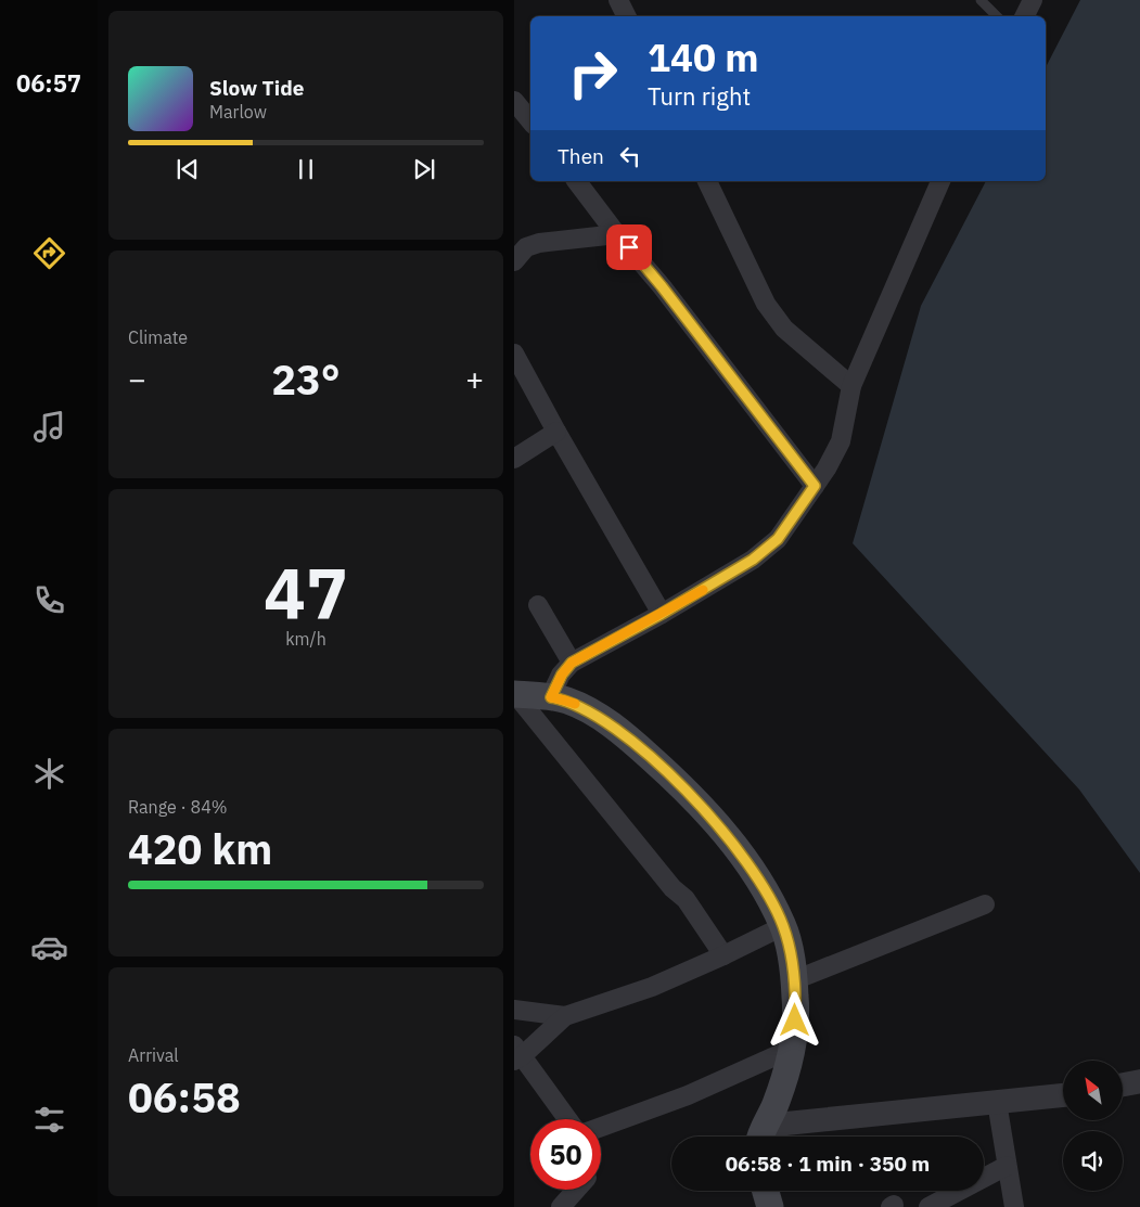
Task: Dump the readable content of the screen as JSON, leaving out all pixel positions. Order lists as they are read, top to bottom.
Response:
{
  "north": "top left",
  "page": {
    "tabs": "06:57",
    "turn": ["140 m", "Turn right"],
    "song": ["Slow Tide", "Marlow"],
    "then": "Then",
    "tile": [
      "Climate",
      ["47", "km/h"],
      ["Range · 84%", "420 km"],
      ["Arrival", "06:58"]
    ],
    "heat": ["−", "23°", "+"],
    "limit": "50",
    "trip": "06:58 · 1 min · 350 m"
  }
}
